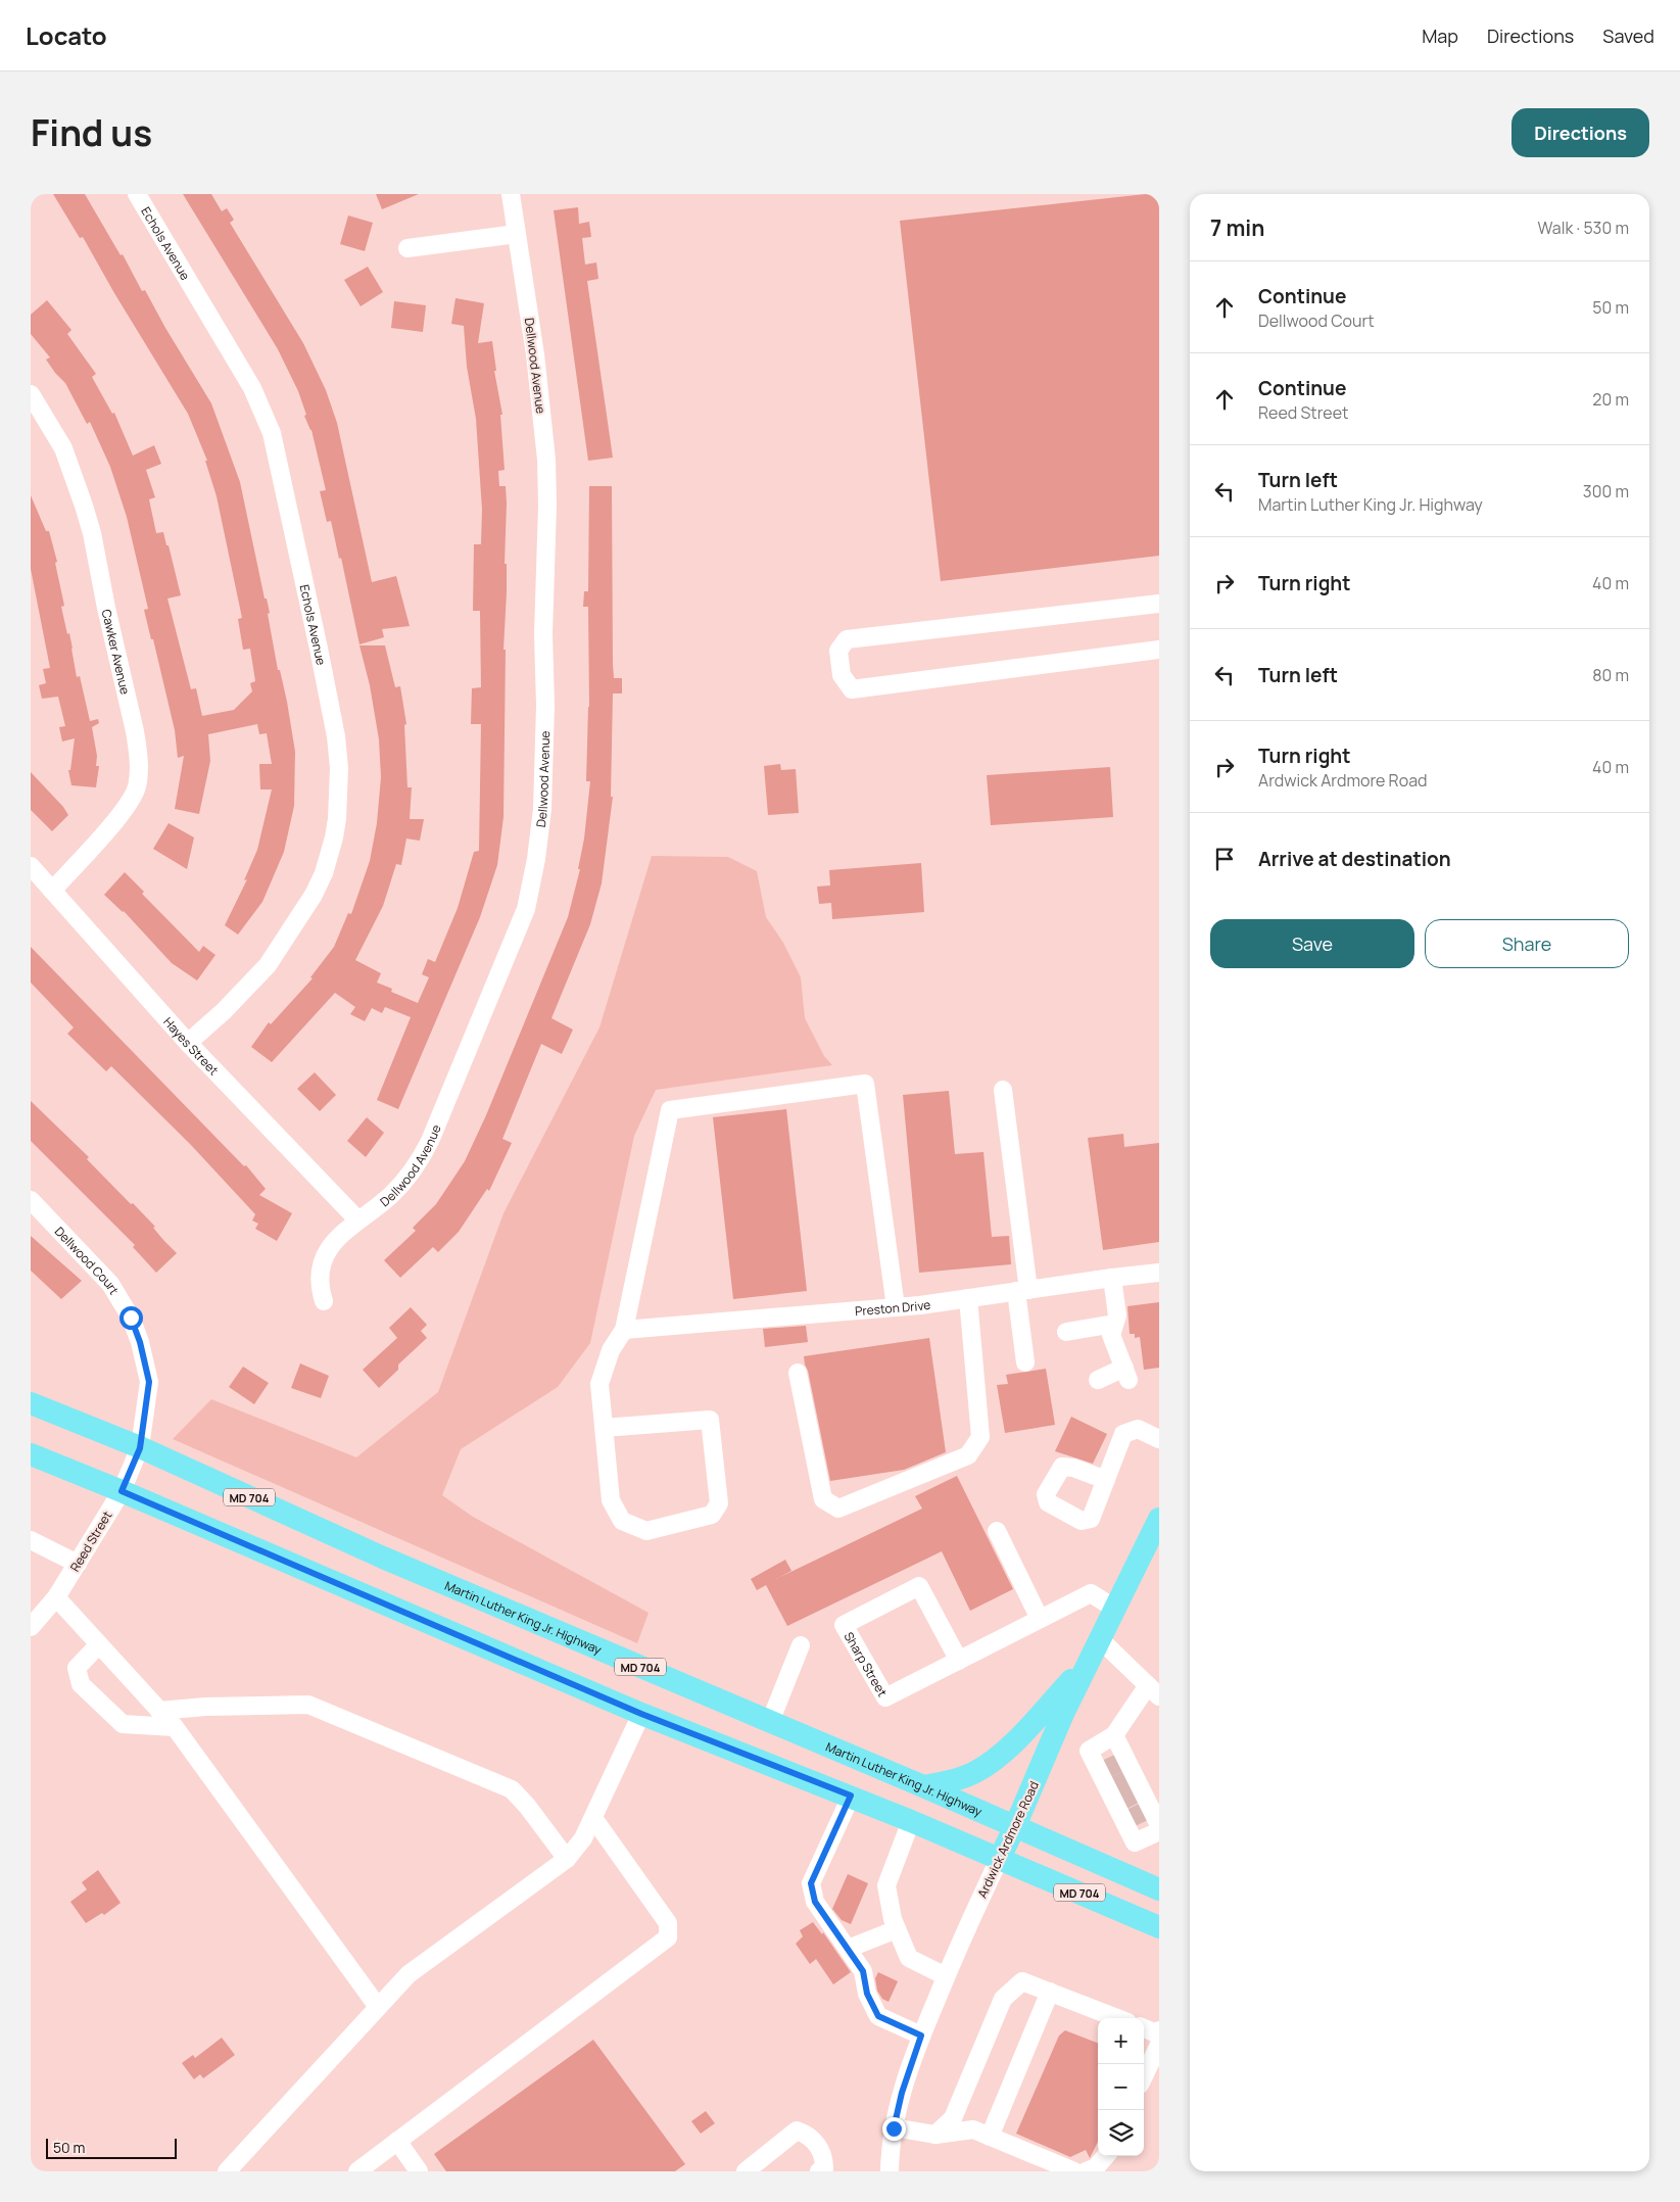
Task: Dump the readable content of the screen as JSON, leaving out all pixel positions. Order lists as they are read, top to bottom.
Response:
{
  "streets": {
    "main road": ["MD 704", "Martin Luther King Jr. Highway", "Ardwick Ardmore Road"],
    "street": [
      "Echols Avenue",
      "Dellwood Avenue",
      "Cawker Avenue",
      "Hayes Street",
      "Dellwood Court",
      "Preston Drive",
      "Reed Street",
      "Sharp Street"
    ]
  },
  "crossings": [
    ["Echols Avenue", "Hayes Street"],
    ["Dellwood Avenue", "Hayes Street"],
    ["Cawker Avenue", "Hayes Street"],
    ["Dellwood Court", "Reed Street"],
    ["Dellwood Court", "Martin Luther King Jr. Highway"],
    ["MD 704", "Reed Street"],
    ["MD 704", "Ardwick Ardmore Road"],
    ["Reed Street", "Martin Luther King Jr. Highway"],
    ["Martin Luther King Jr. Highway", "Ardwick Ardmore Road"],
    ["Sharp Street", "Ardwick Ardmore Road"]
  ],
  "scale_bar": "50 m",
  "page": {
    "header": "Locato",
    "nav": ["Map", "Directions", "Saved"],
    "title": "Find us",
    "buttons": [
      "Directions",
      ["Save", "Share"]
    ],
    "heading": ["7 min", "Walk · 530 m"],
    "list": [
      ["Continue", "Dellwood Court", "50 m"],
      ["Continue", "Reed Street", "20 m"],
      ["Turn left", "Martin Luther King Jr. Highway", "300 m"],
      ["Turn right", "40 m"],
      ["Turn left", "80 m"],
      ["Turn right", "Ardwick Ardmore Road", "40 m"],
      "Arrive at destination"
    ],
    "map_buttons": ["+", "−"],
    "scale": "50 m"
  }
}
